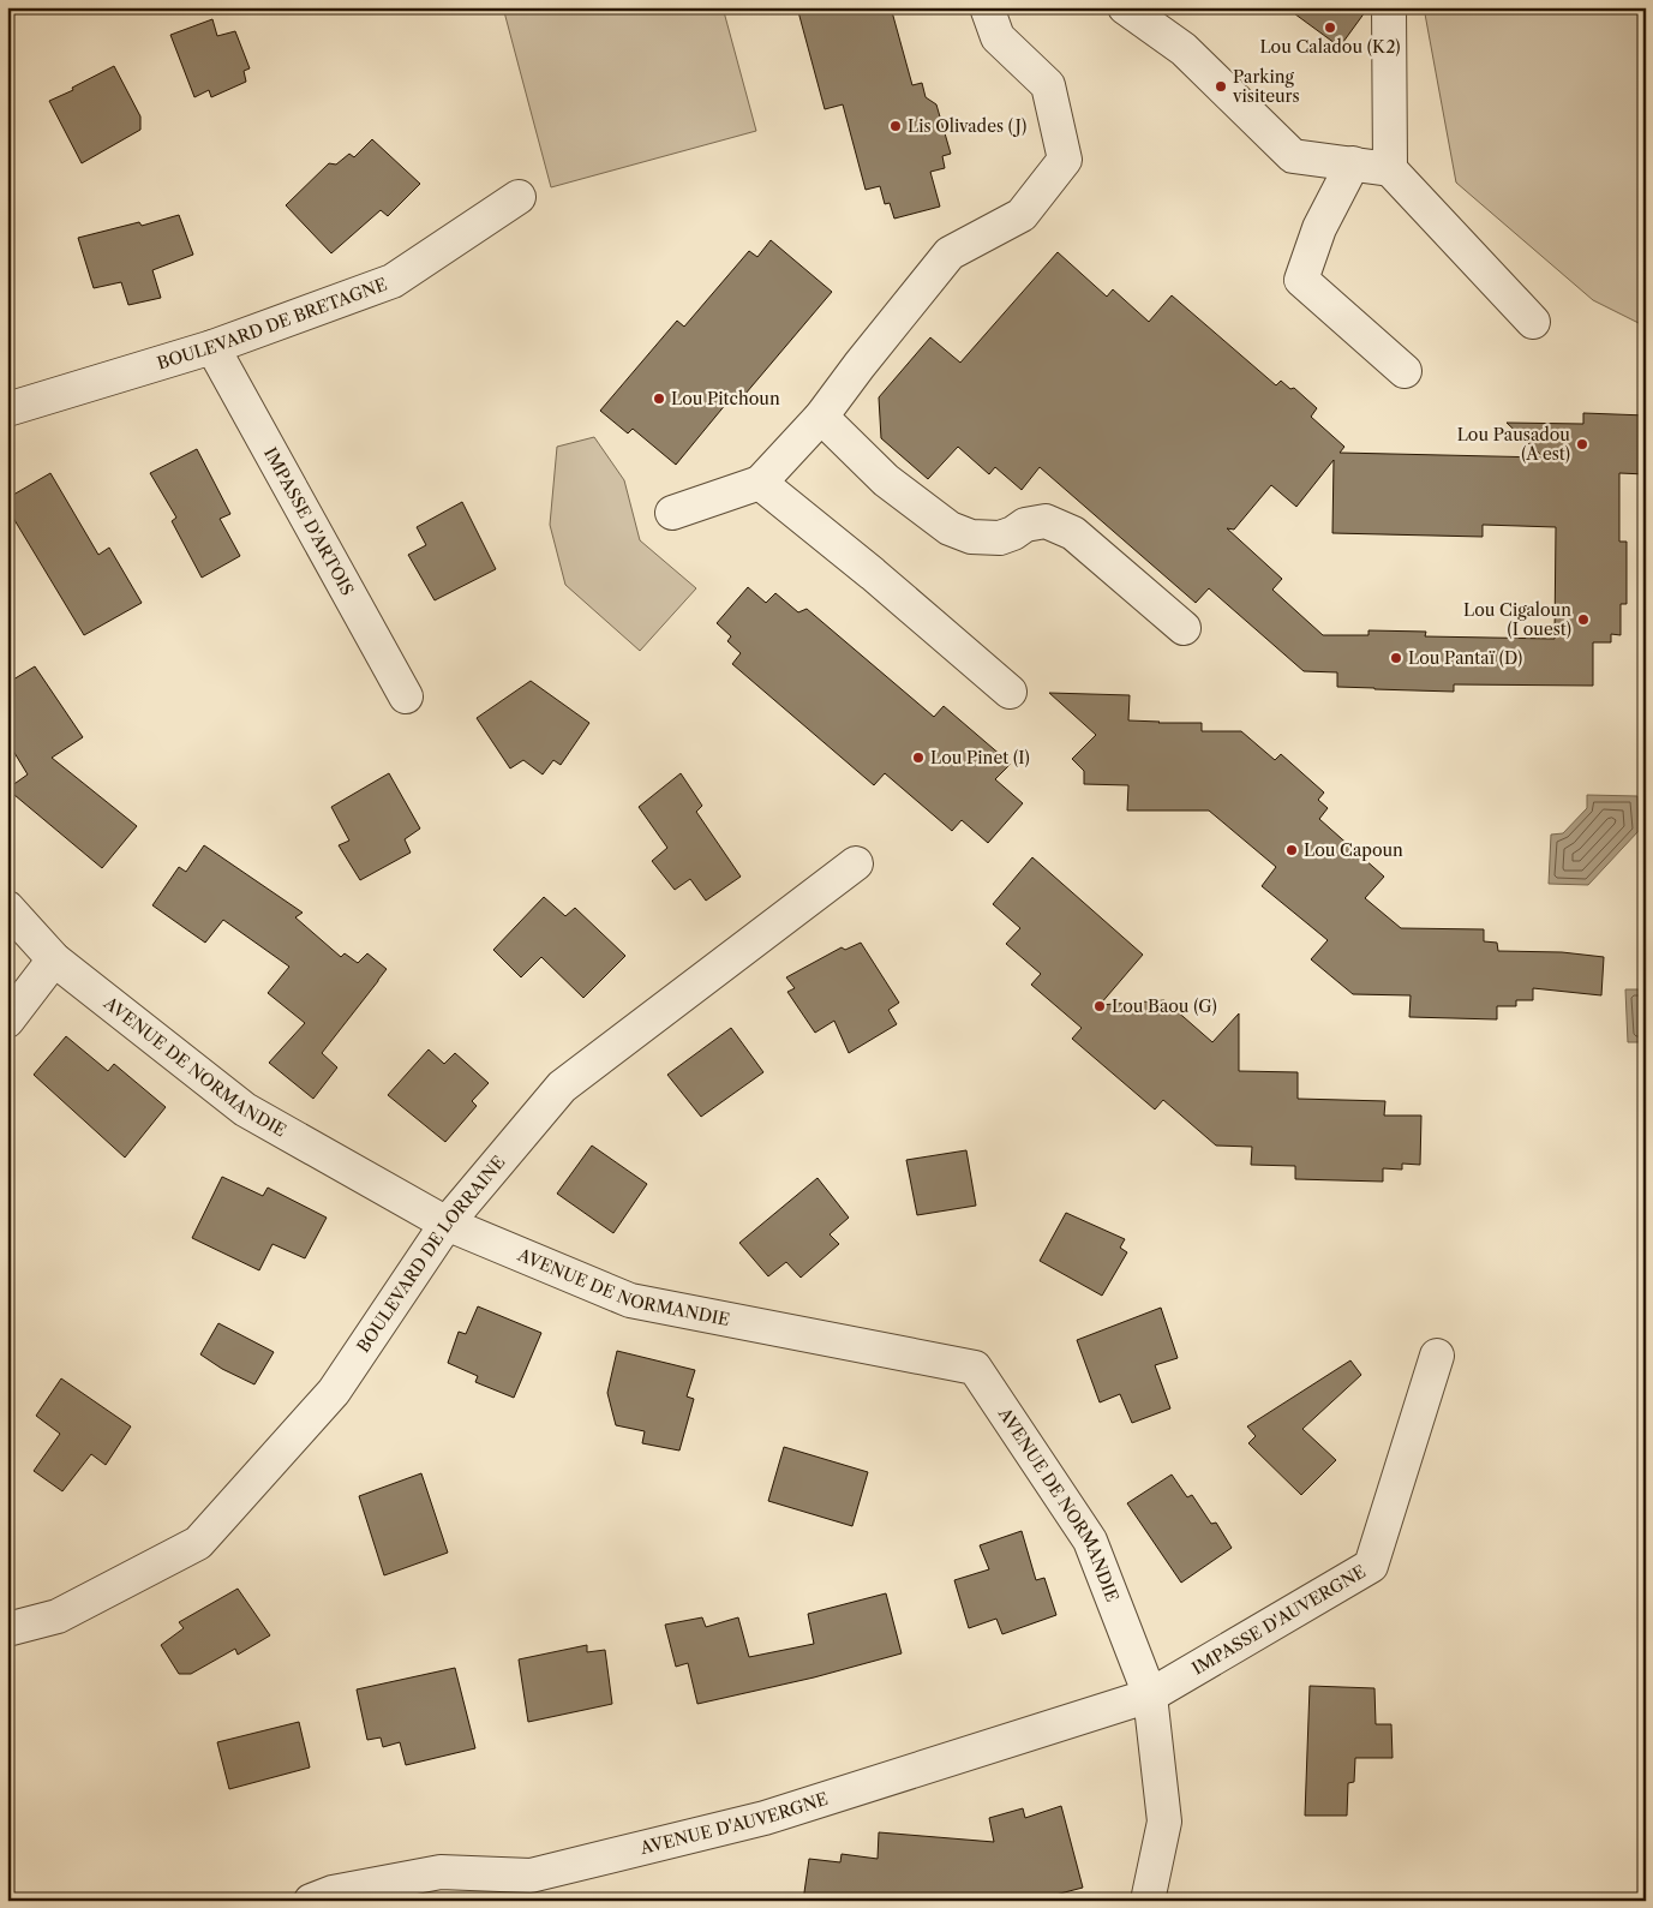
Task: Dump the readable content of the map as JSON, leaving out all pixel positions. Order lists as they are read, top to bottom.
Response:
{
  "streets": {
    "street": [
      "BOULEVARD DE BRETAGNE",
      "IMPASSE D'ARTOIS",
      "AVENUE DE NORMANDIE",
      "BOULEVARD DE LORRAINE",
      "IMPASSE D'AUVERGNE",
      "AVENUE D'AUVERGNE"
    ]
  },
  "crossings": [
    ["BOULEVARD DE BRETAGNE", "IMPASSE D'ARTOIS"],
    ["AVENUE DE NORMANDIE", "BOULEVARD DE LORRAINE"],
    ["AVENUE DE NORMANDIE", "IMPASSE D'AUVERGNE"],
    ["AVENUE DE NORMANDIE", "AVENUE D'AUVERGNE"],
    ["IMPASSE D'AUVERGNE", "AVENUE D'AUVERGNE"]
  ],
  "places": [
    "Lou Caladou (K2)",
    "Parking visiteurs",
    "Lis Olivades (J)",
    "Lou Pitchoun",
    "Lou Pausadou (A est)",
    "Lou Cigaloun (I ouest)",
    "Lou Pantaï (D)",
    "Lou Pinet (I)",
    "Lou Capoun",
    "Lou Baou (G)"
  ]
}
